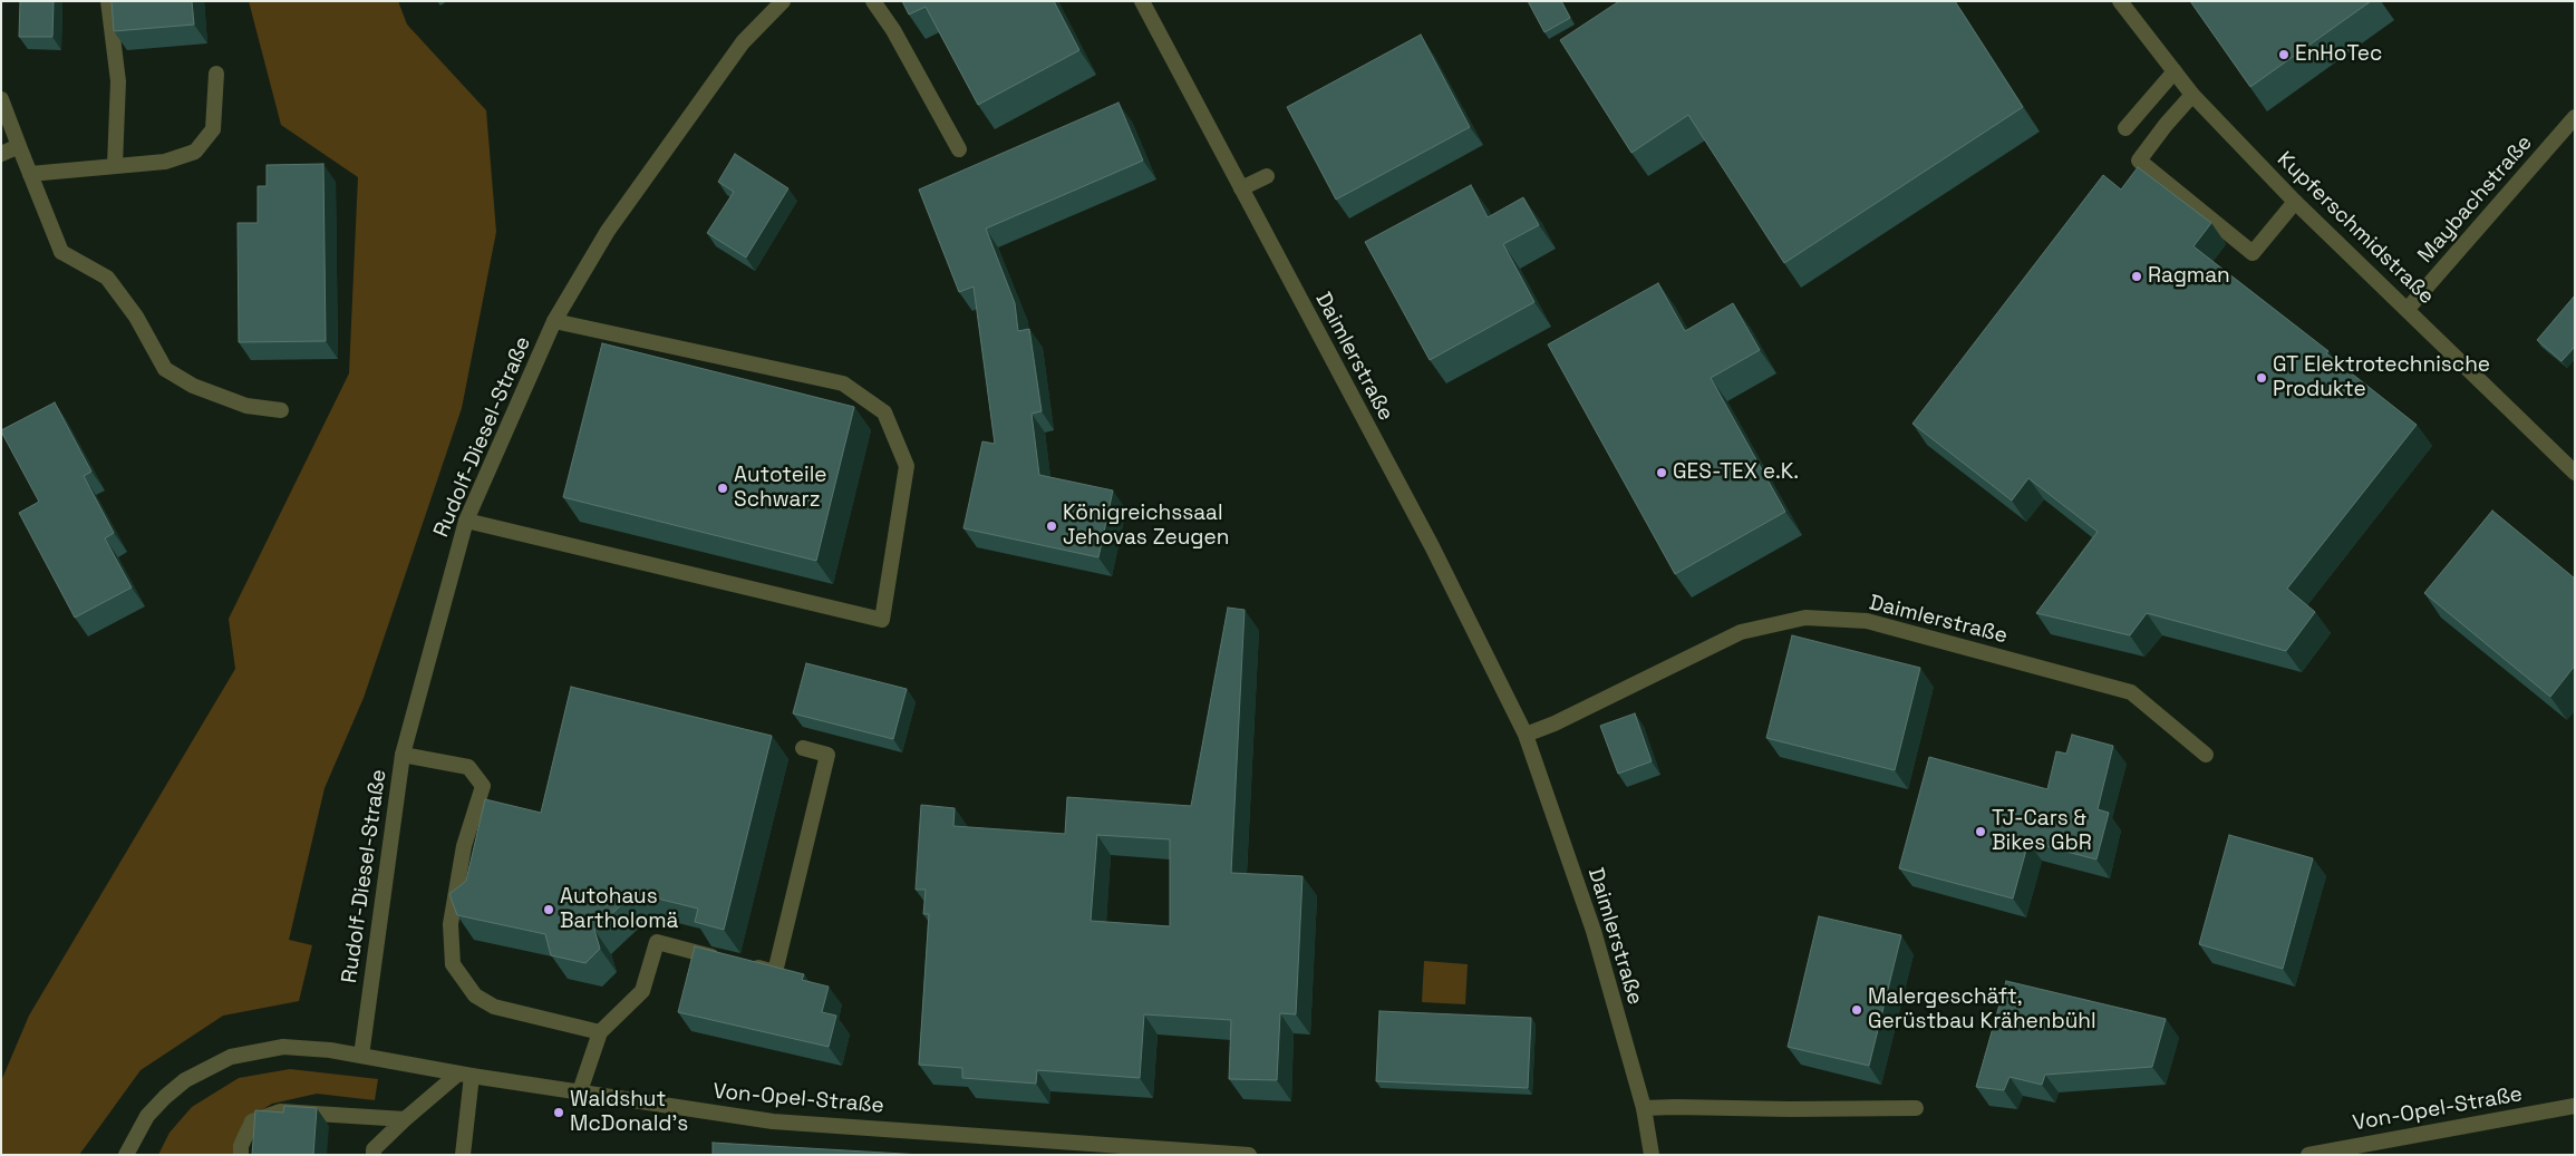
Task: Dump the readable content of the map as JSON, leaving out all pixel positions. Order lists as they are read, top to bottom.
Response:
{
  "streets": {
    "street": [
      "Maybachstraße",
      "Kupferschmidstraße",
      "Daimlerstraße",
      "Rudolf-Diesel-Straße",
      "Von-Opel-Straße"
    ]
  },
  "crossings": [
    ["Maybachstraße", "Kupferschmidstraße"],
    ["Rudolf-Diesel-Straße", "Von-Opel-Straße"]
  ],
  "places": [
    "EnHoTec",
    "Ragman",
    "GT Elektrotechnische Produkte",
    "GES-TEX e.K.",
    "Autoteile Schwarz",
    "Königreichssaal Jehovas Zeugen",
    "TJ-Cars & Bikes GbR",
    "Autohaus Bartholomä",
    "Malergeschäft, Gerüstbau Krähenbühl",
    "Waldshut McDonald's"
  ]
}
